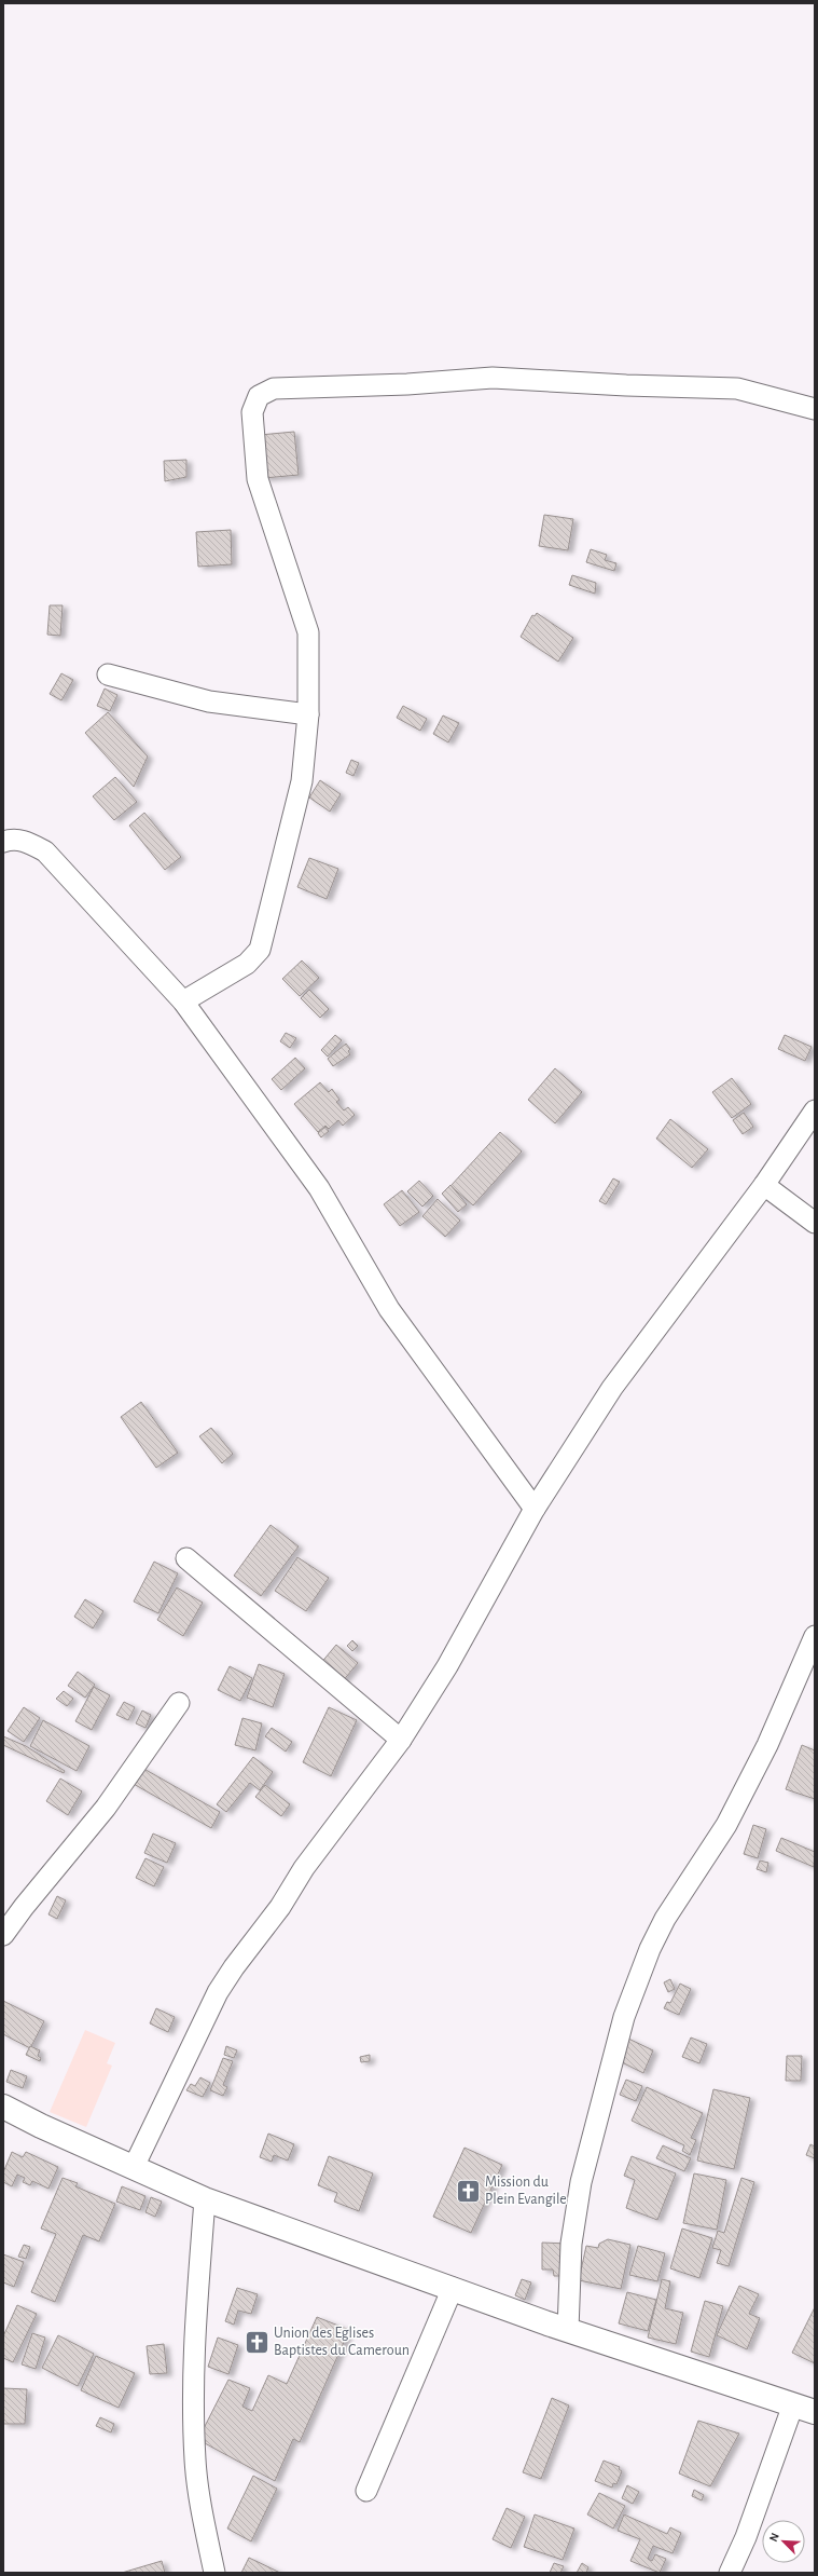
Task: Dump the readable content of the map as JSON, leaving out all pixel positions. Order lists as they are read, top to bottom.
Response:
{
  "places": {
    "church": ["Mission du Plein Evangile", "Union des Eglises Baptistes du Cameroun"]
  },
  "north": "top left"
}
